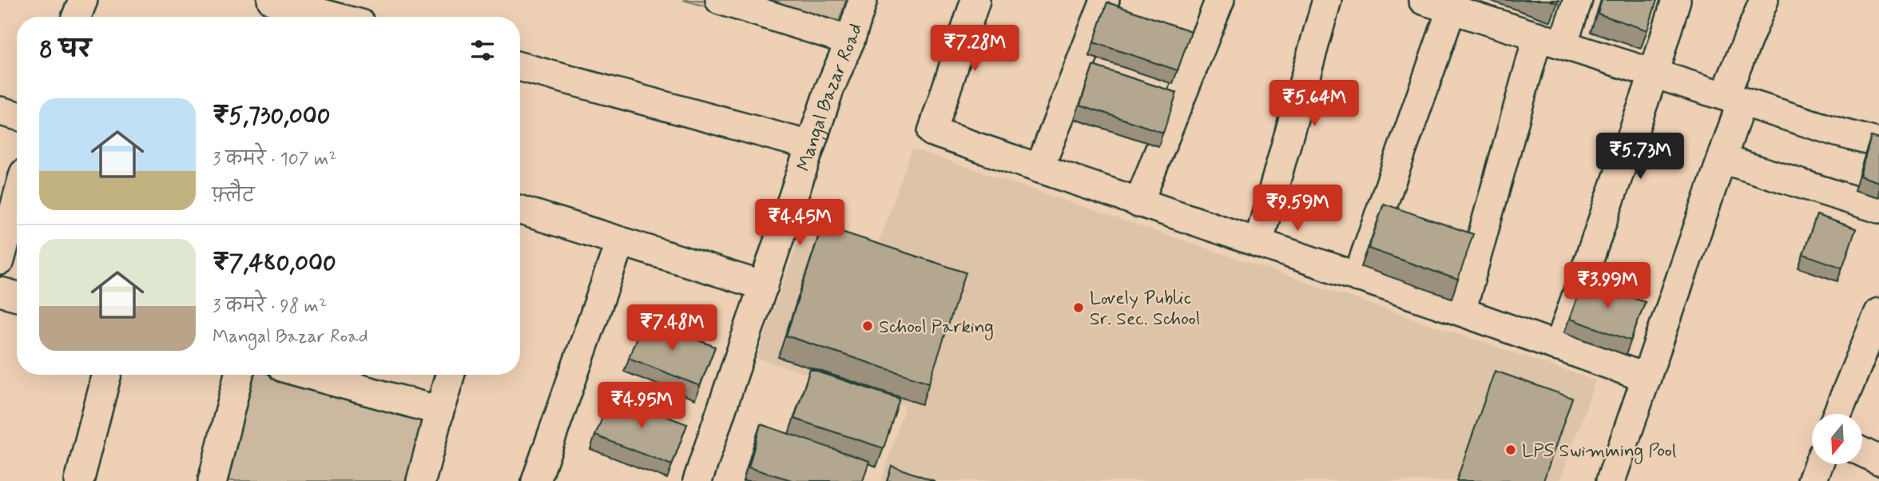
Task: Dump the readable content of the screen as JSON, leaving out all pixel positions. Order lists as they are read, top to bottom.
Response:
{
  "streets": {
    "street": ["Mangal Bazar Road"]
  },
  "places": ["Lovely Public Sr. Sec. School", "School Parking", "LPS Swimming Pool"],
  "north": "bottom",
  "page": {
    "heading": "8 घर",
    "price": [
      "₹7.28M",
      "₹5.64M",
      "₹5.73M",
      "₹9.59M",
      "₹4.45M",
      "₹3.99M",
      "₹7.48M",
      "₹4.95M"
    ],
    "list": [
      {
        "name": "₹5,730,000",
        "note": "3 कमरे · 107 m² · फ़्लैट"
      },
      {
        "name": "₹7,480,000",
        "note": "3 कमरे · 98 m² · Mangal Bazar Road"
      }
    ]
  }
}
